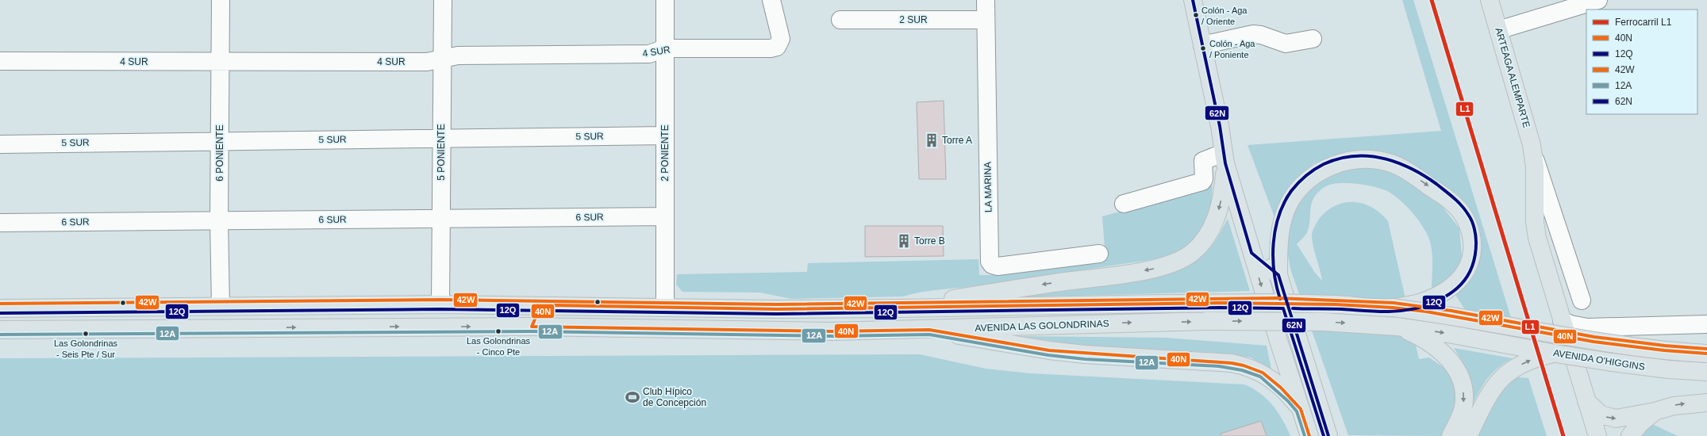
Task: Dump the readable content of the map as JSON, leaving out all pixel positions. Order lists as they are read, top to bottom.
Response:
{
  "streets": {
    "main road": ["ARTEAGA ALEMPARTE", "AVENIDA LAS GOLONDRINAS", "AVENIDA O'HIGGINS"],
    "street": [
      "2 SUR",
      "4 SUR",
      "5 SUR",
      "5 PONIENTE",
      "6 PONIENTE",
      "2 PONIENTE",
      "LA MARINA",
      "6 SUR"
    ]
  },
  "crossings": [
    ["2 SUR", "LA MARINA"],
    ["4 SUR", "5 PONIENTE"],
    ["4 SUR", "6 PONIENTE"],
    ["4 SUR", "2 PONIENTE"],
    ["5 SUR", "5 PONIENTE"],
    ["5 SUR", "6 PONIENTE"],
    ["5 SUR", "2 PONIENTE"],
    ["5 PONIENTE", "6 SUR"],
    ["5 PONIENTE", "AVENIDA LAS GOLONDRINAS"],
    ["6 PONIENTE", "6 SUR"],
    ["6 PONIENTE", "AVENIDA LAS GOLONDRINAS"],
    ["2 PONIENTE", "6 SUR"],
    ["2 PONIENTE", "AVENIDA LAS GOLONDRINAS"],
    ["AVENIDA LAS GOLONDRINAS", "AVENIDA O'HIGGINS"]
  ],
  "places": {
    "other": [
      "Colón - Aga / Oriente",
      "Colón - Aga / Poniente",
      "Las Golondrinas - Cinco Pte",
      "Las Golondrinas - Seis Pte / Sur"
    ],
    "building": ["Torre A", "Torre B"],
    "sports": ["Club Hípico de Concepción"]
  },
  "lines": [
    "rail line L1",
    "transit line 62N",
    "transit line 12Q",
    "transit line 42W",
    "transit line 40N",
    "transit line 12A"
  ],
  "legend": [
    "Ferrocarril L1",
    "40N",
    "12Q",
    "42W",
    "12A",
    "62N"
  ]
}
